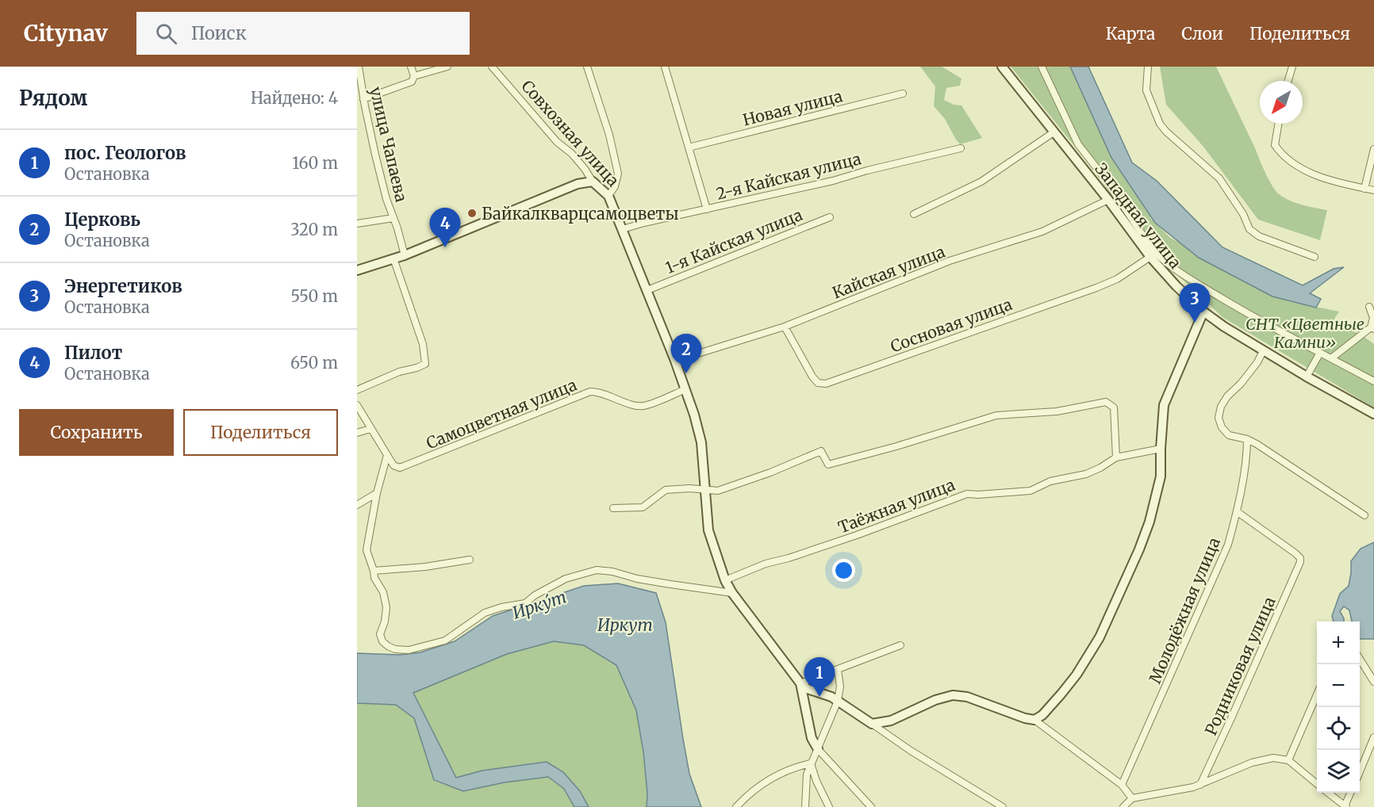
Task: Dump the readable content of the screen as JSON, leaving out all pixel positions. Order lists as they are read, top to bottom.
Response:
{
  "streets": {
    "street": [
      "Новая улица",
      "Совхозная улица",
      "улица Чапаева",
      "2-я Кайская улица",
      "Западная улица",
      "1-я Кайская улица",
      "Кайская улица",
      "Сосновая улица",
      "Самоцветная улица",
      "Таёжная улица",
      "Молодёжная улица",
      "Родниковая улица"
    ]
  },
  "crossings": [
    ["Совхозная улица", "2-я Кайская улица"],
    ["Совхозная улица", "1-я Кайская улица"],
    ["Совхозная улица", "Кайская улица"],
    ["Совхозная улица", "Самоцветная улица"],
    ["Совхозная улица", "Таёжная улица"],
    ["Западная улица", "Кайская улица"],
    ["Западная улица", "Сосновая улица"],
    ["Кайская улица", "Сосновая улица"],
    ["Молодёжная улица", "Родниковая улица"]
  ],
  "water": ["Ирку́т", "Иркут"],
  "parks": ["СНТ «Цветные Камни»"],
  "places": ["Байкалкварцсамоцветы"],
  "north": "bottom left",
  "page": {
    "header": "Citynav",
    "search": "Поиск",
    "nav": ["Карта", "Слои", "Поделиться"],
    "heading": ["Рядом", "Найдено: 4"],
    "list": [
      {
        "mark": "1",
        "name": "пос. Геологов",
        "note": "Остановка",
        "value": "160 m"
      },
      {
        "mark": "2",
        "name": "Церковь",
        "note": "Остановка",
        "value": "320 m"
      },
      {
        "mark": "3",
        "name": "Энергетиков",
        "note": "Остановка",
        "value": "550 m"
      },
      {
        "mark": "4",
        "name": "Пилот",
        "note": "Остановка",
        "value": "650 m"
      }
    ],
    "pins": [
      "4",
      "3",
      "2",
      "1"
    ],
    "buttons": ["Сохранить", "Поделиться"],
    "map_buttons": ["+", "−"]
  }
}
